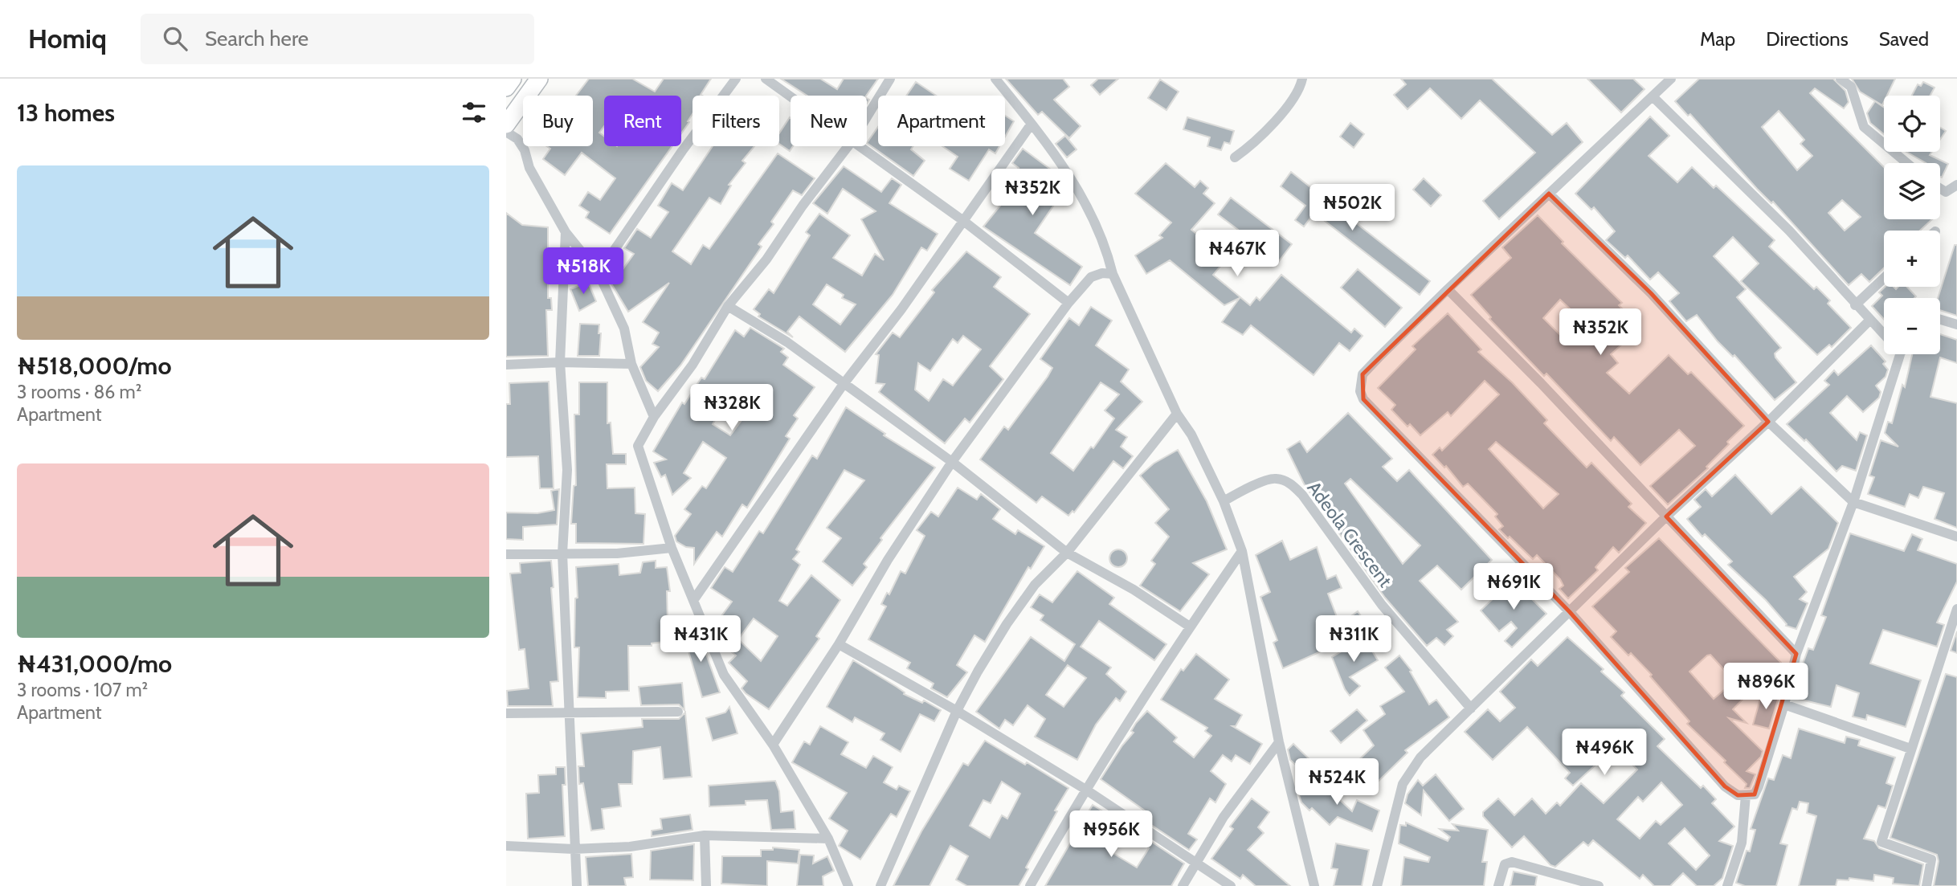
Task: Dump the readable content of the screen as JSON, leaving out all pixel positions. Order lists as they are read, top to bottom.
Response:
{
  "streets": {
    "street": ["Adeola Crescent"]
  },
  "page": {
    "header": "Homiq",
    "search": "Search here",
    "nav": ["Map", "Directions", "Saved"],
    "heading": "13 homes",
    "map_buttons": ["+", "−"],
    "chip": [
      "Buy",
      "Rent",
      "Filters",
      "New",
      "Apartment"
    ],
    "list": [
      {
        "name": "₦518,000/mo",
        "note": "3 rooms · 86 m² · Apartment"
      },
      {
        "name": "₦431,000/mo",
        "note": "3 rooms · 107 m² · Apartment"
      }
    ],
    "price": [
      "₦352K",
      "₦502K",
      "₦467K",
      "₦518K",
      "₦352K",
      "₦328K",
      "₦691K",
      "₦431K",
      "₦311K",
      "₦896K",
      "₦496K",
      "₦524K",
      "₦956K"
    ]
  }
}
